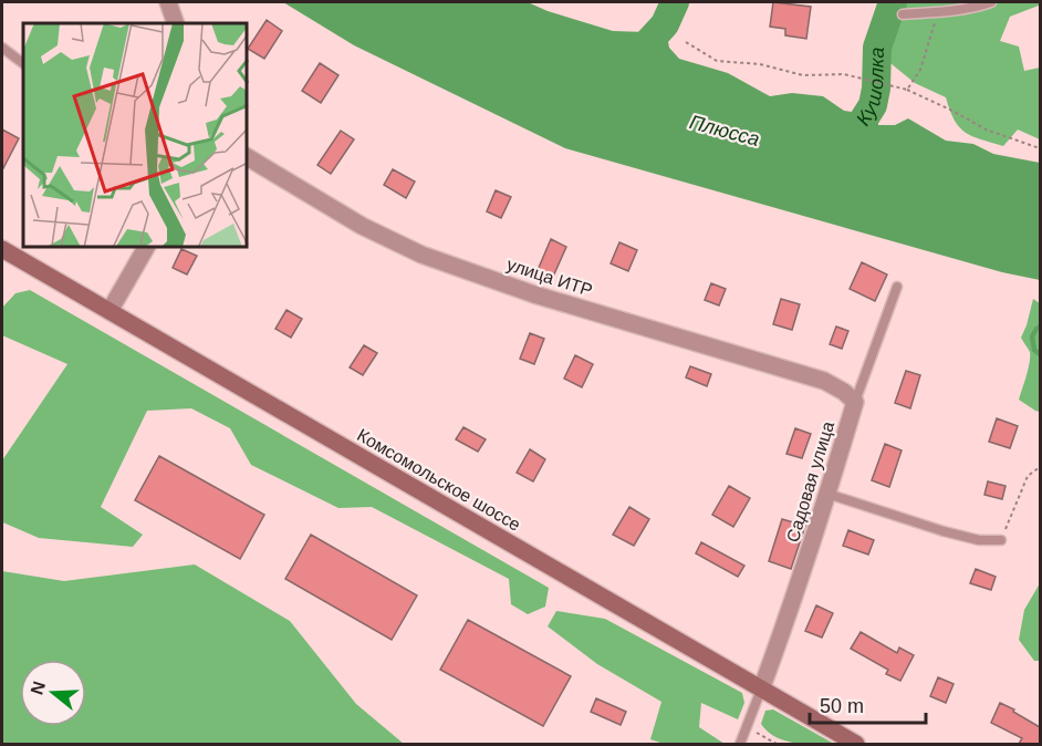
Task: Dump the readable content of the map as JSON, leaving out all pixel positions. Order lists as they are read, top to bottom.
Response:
{
  "streets": {
    "main road": ["Комсомольское шоссе"],
    "street": ["улица ИТР", "Садовая улица"]
  },
  "crossings": [
    ["улица ИТР", "Садовая улица"],
    ["Комсомольское шоссе", "Садовая улица"]
  ],
  "water": ["Кушолка", "Плюсса"],
  "scale_bar": "50 m",
  "north": "left"
}
